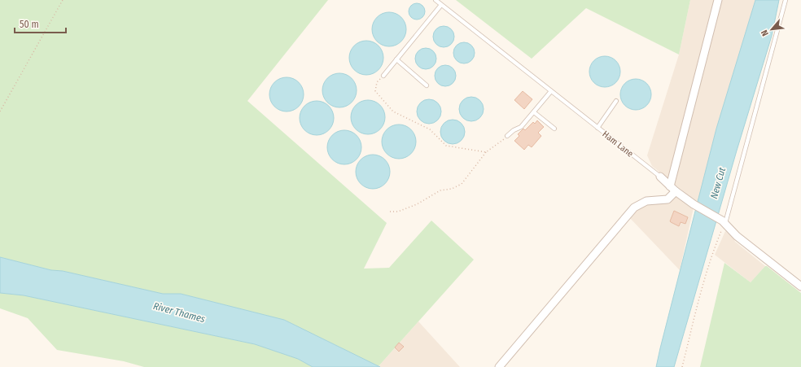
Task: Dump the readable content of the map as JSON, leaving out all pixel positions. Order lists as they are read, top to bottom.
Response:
{
  "streets": {
    "street": ["Ham Lane"]
  },
  "water": ["New Cut", "River Thames"],
  "scale_bar": "50 m",
  "north": "bottom left"
}
